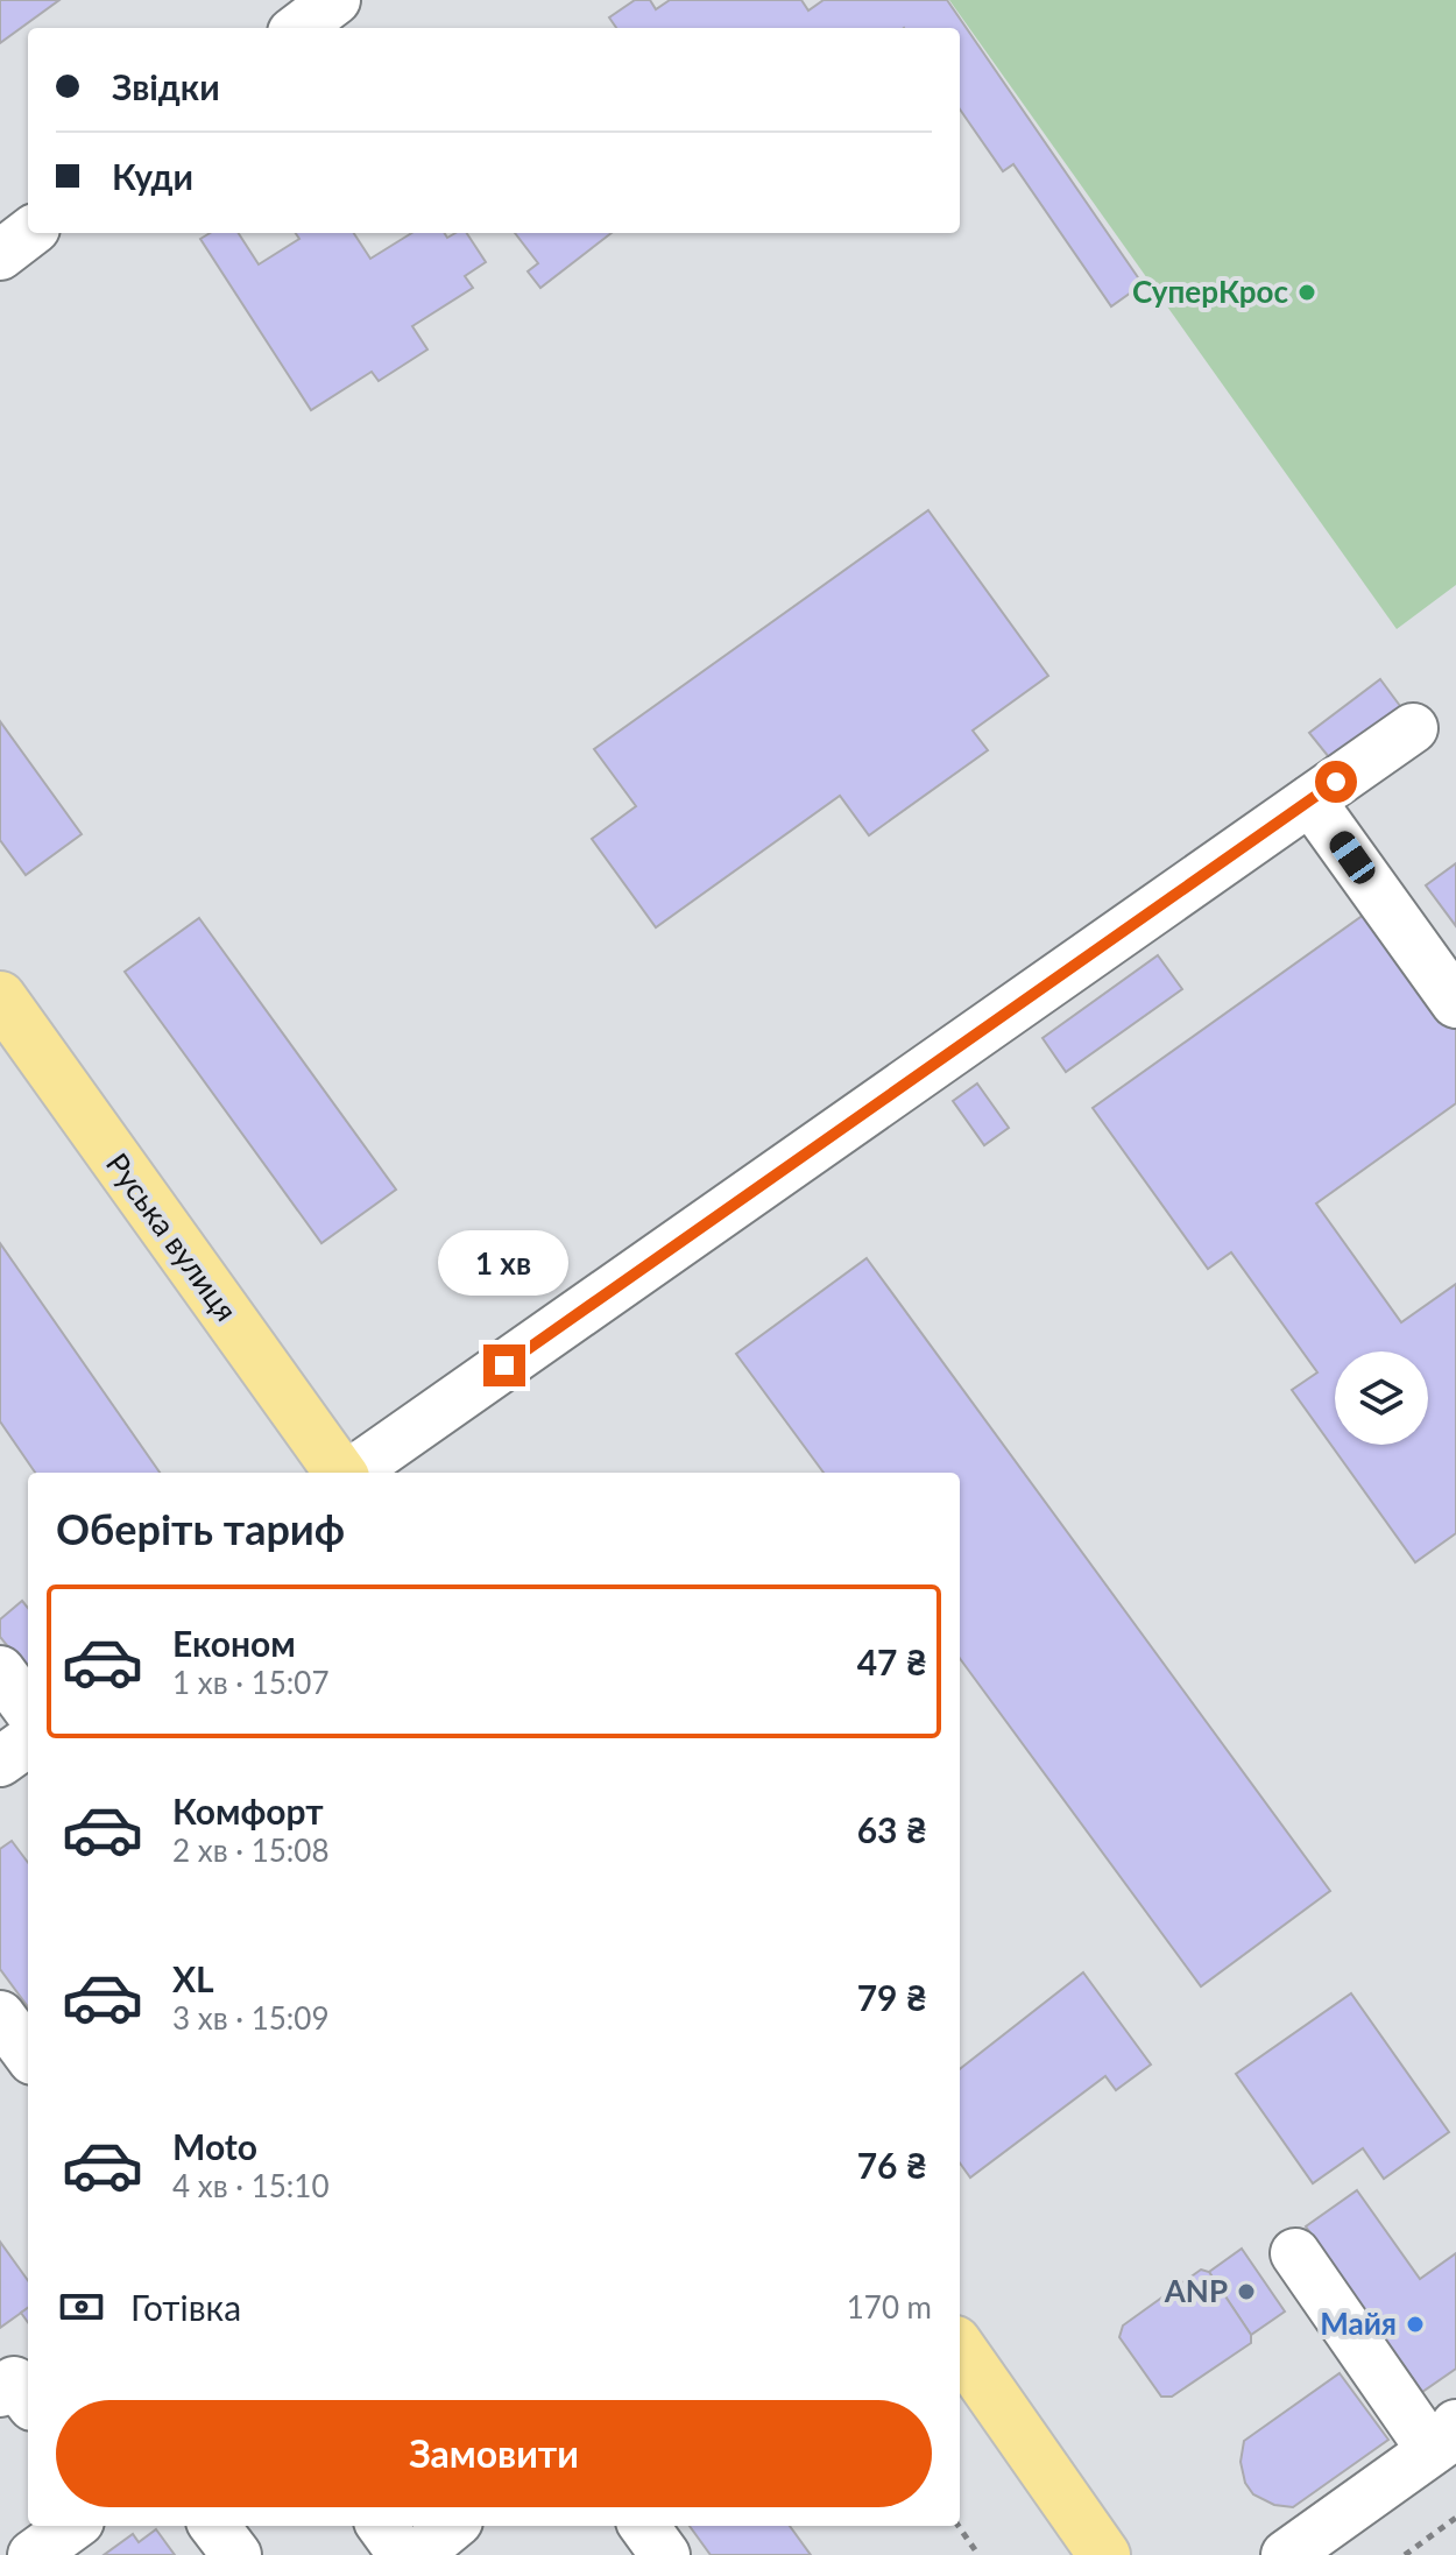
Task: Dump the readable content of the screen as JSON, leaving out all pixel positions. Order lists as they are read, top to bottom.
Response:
{
  "streets": {
    "main road": ["Руська вулиця"]
  },
  "places": ["СуперКрос", "ANP", "Майя"],
  "page": {
    "banner": ["Звідки", "Куди"],
    "bubble": "1 хв",
    "heading": "Оберіть тариф",
    "list": [
      {
        "name": "Економ",
        "note": "1 хв · 15:07",
        "value": "47 ₴"
      },
      {
        "name": "Комфорт",
        "note": "2 хв · 15:08",
        "value": "63 ₴"
      },
      {
        "name": "XL",
        "note": "3 хв · 15:09",
        "value": "79 ₴"
      },
      {
        "name": "Moto",
        "note": "4 хв · 15:10",
        "value": "76 ₴"
      }
    ],
    "pay": ["Готівка", "170 m"],
    "buttons": "Замовити"
  }
}
